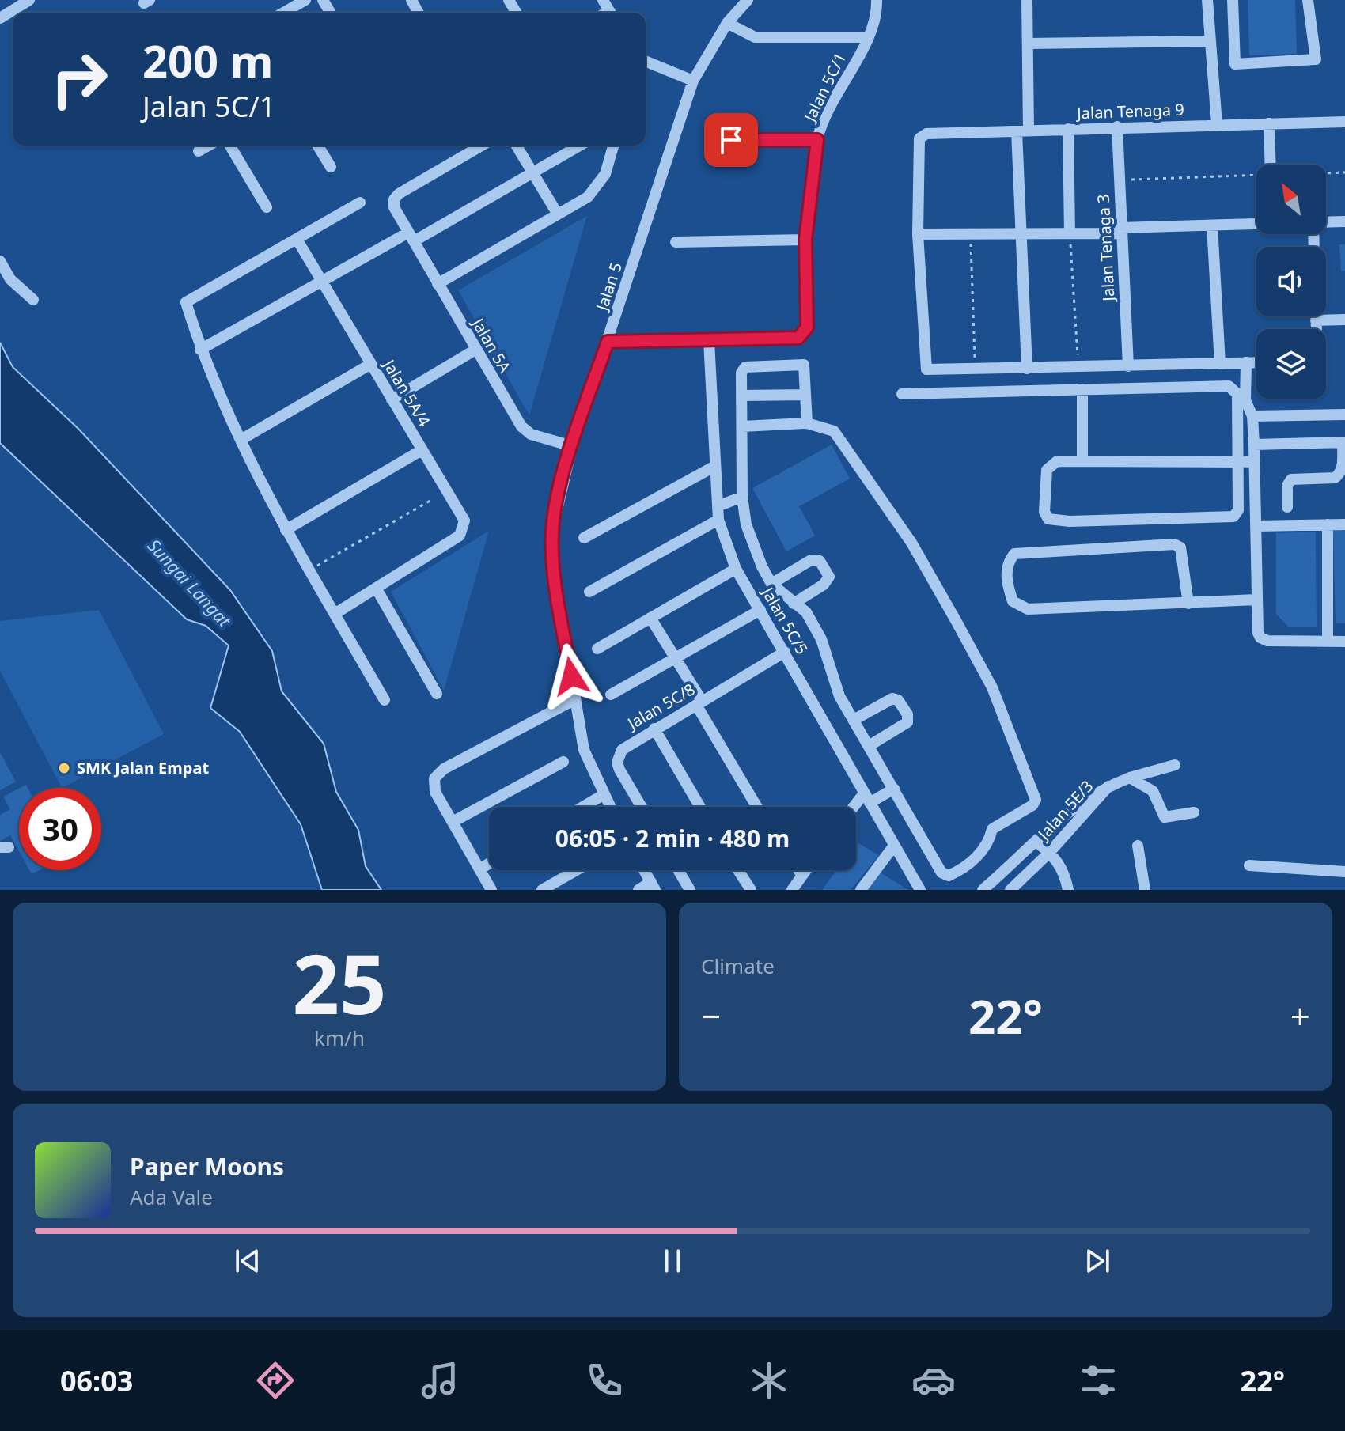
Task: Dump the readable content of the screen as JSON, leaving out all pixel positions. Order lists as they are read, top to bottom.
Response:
{
  "streets": {
    "street": [
      "Jalan 5C/1",
      "Jalan Tenaga 9",
      "Jalan Tenaga 3",
      "Jalan 5",
      "Jalan 5A",
      "Jalan 5A/4",
      "Jalan 5C/5",
      "Jalan 5C/8",
      "Jalan 5E/3"
    ]
  },
  "crossings": [
    ["Jalan 5C/1", "Jalan 5"],
    ["Jalan 5C/1", "Jalan 5C/5"],
    ["Jalan Tenaga 9", "Jalan Tenaga 3"],
    ["Jalan 5", "Jalan 5A"],
    ["Jalan 5C/5", "Jalan 5C/8"]
  ],
  "water": ["Sungai Langat"],
  "places": ["SMK Jalan Empat"],
  "north": "top left",
  "page": {
    "turn": ["200 m", "Jalan 5C/1"],
    "limit": "30",
    "trip": "06:05 · 2 min · 480 m",
    "tile": [
      ["25", "km/h"],
      "Climate"
    ],
    "heat": ["−", "22°", "+"],
    "song": ["Paper Moons", "Ada Vale"],
    "tabs": ["06:03", "22°"]
  }
}
